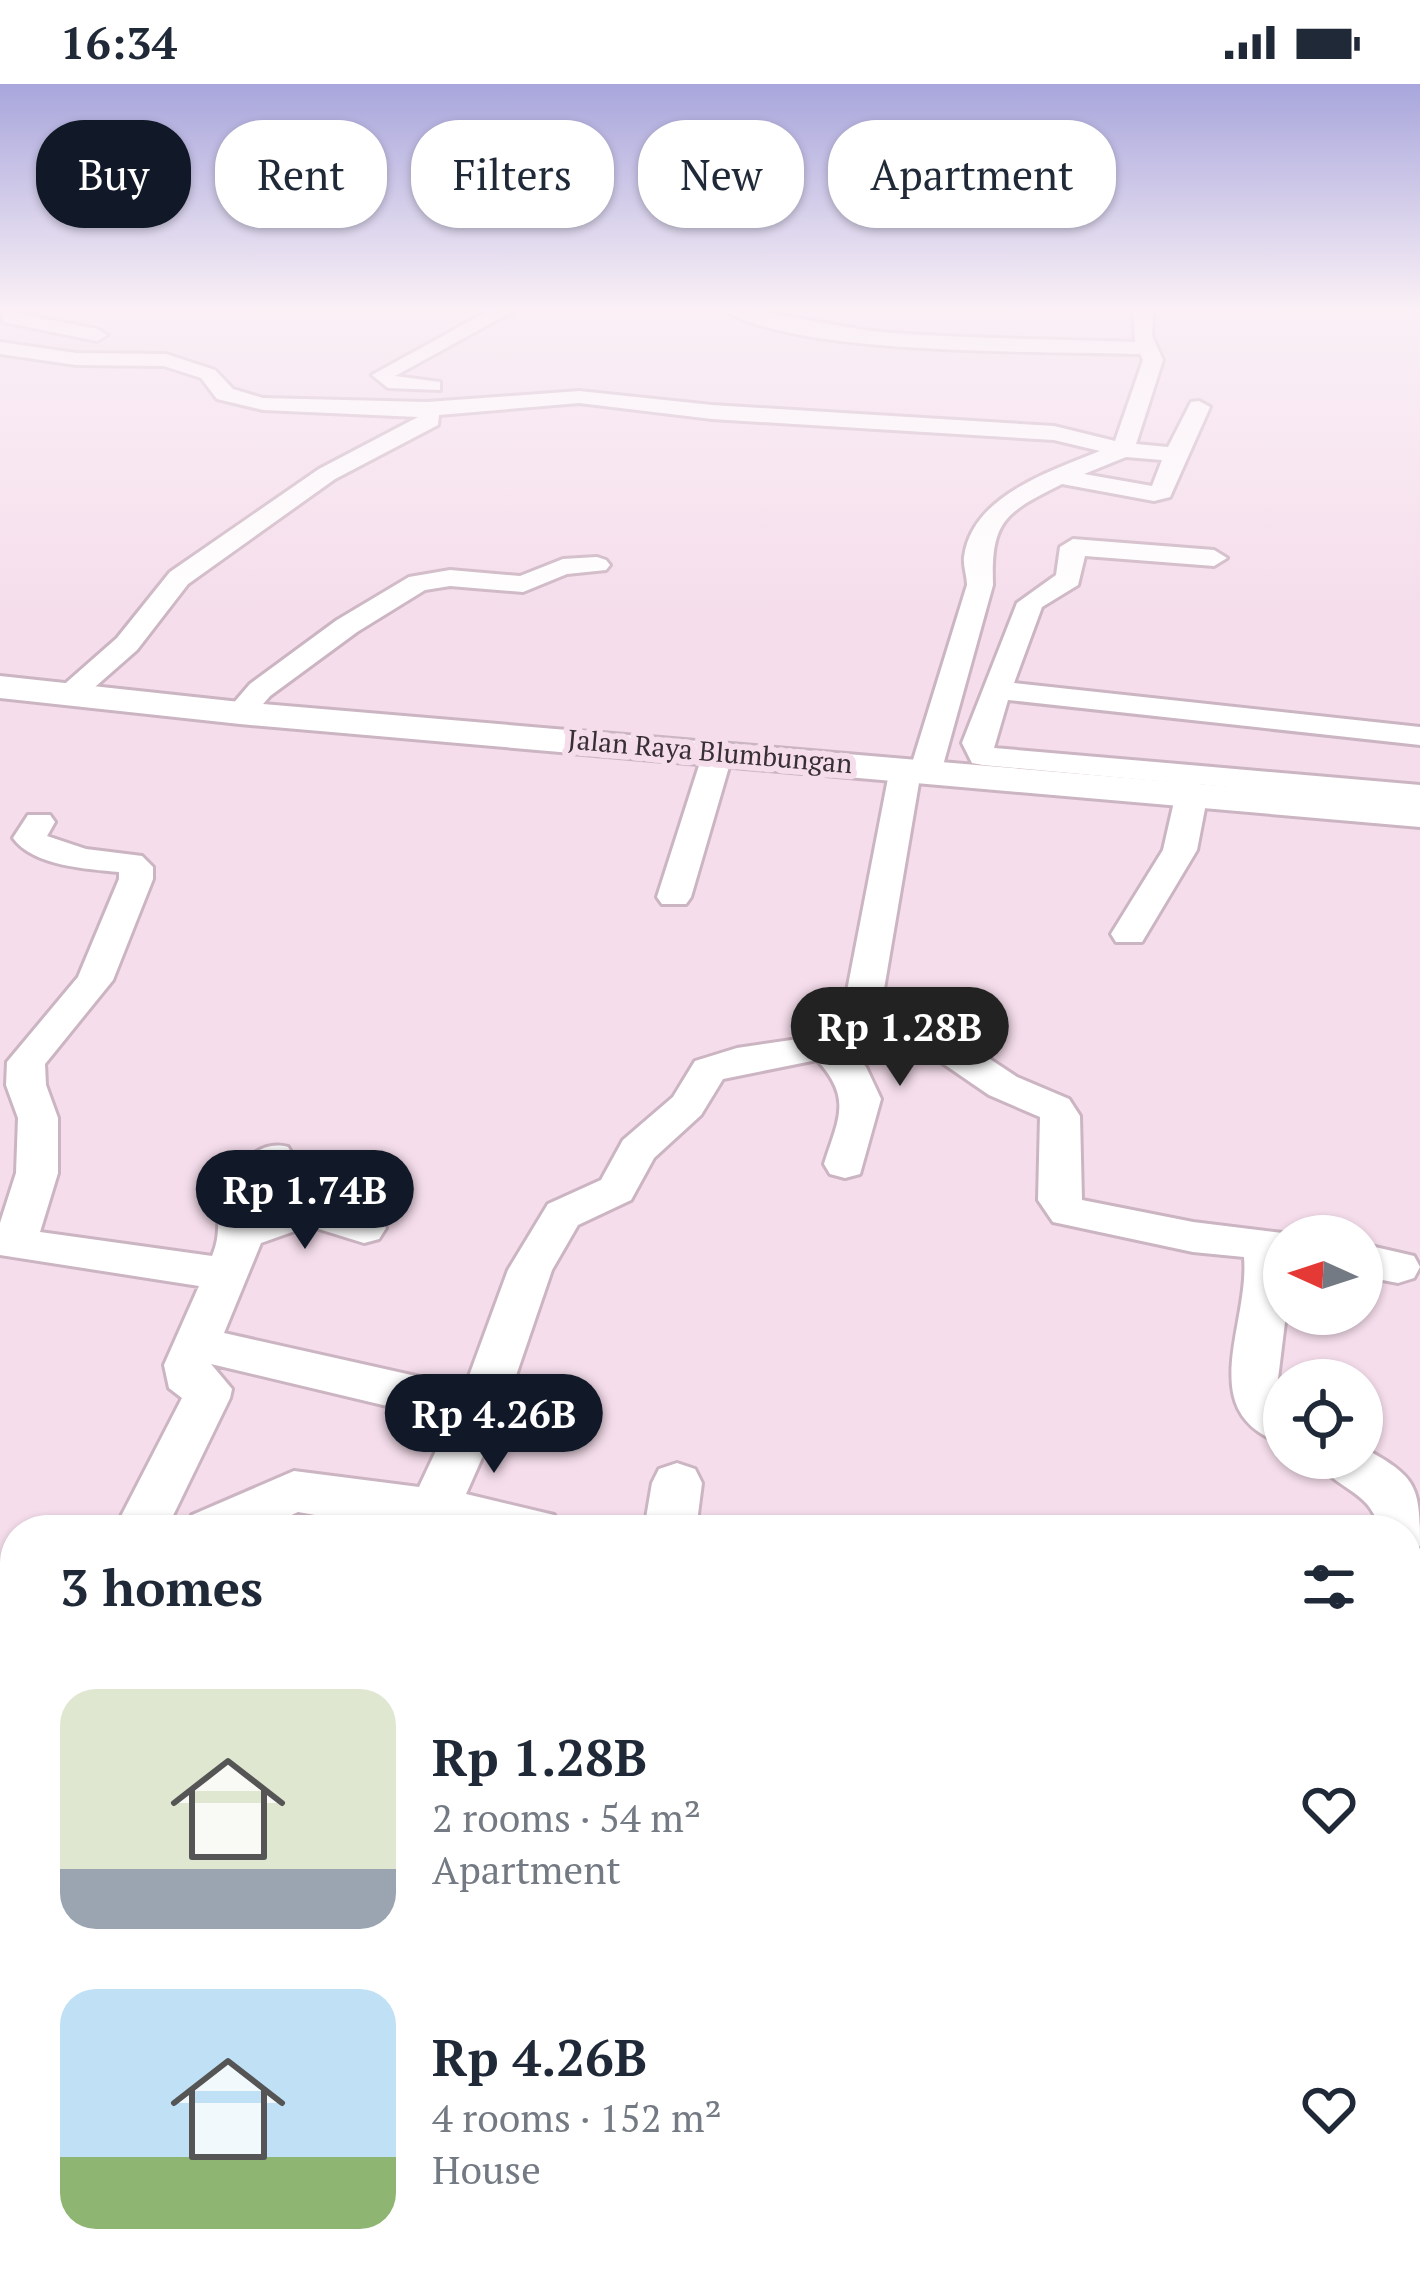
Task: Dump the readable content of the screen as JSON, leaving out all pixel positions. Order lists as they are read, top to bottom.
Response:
{
  "streets": {
    "main road": ["Jalan Raya Blumbungan"]
  },
  "north": "left",
  "page": {
    "status": "16:34",
    "chip": [
      "Buy",
      "Rent",
      "Filters",
      "New",
      "Apartment"
    ],
    "price": ["Rp 1.28B", "Rp 1.74B", "Rp 4.26B"],
    "heading": "3 homes",
    "list": [
      {
        "name": "Rp 1.28B",
        "note": "2 rooms · 54 m² · Apartment"
      },
      {
        "name": "Rp 4.26B",
        "note": "4 rooms · 152 m² · House"
      }
    ]
  }
}
